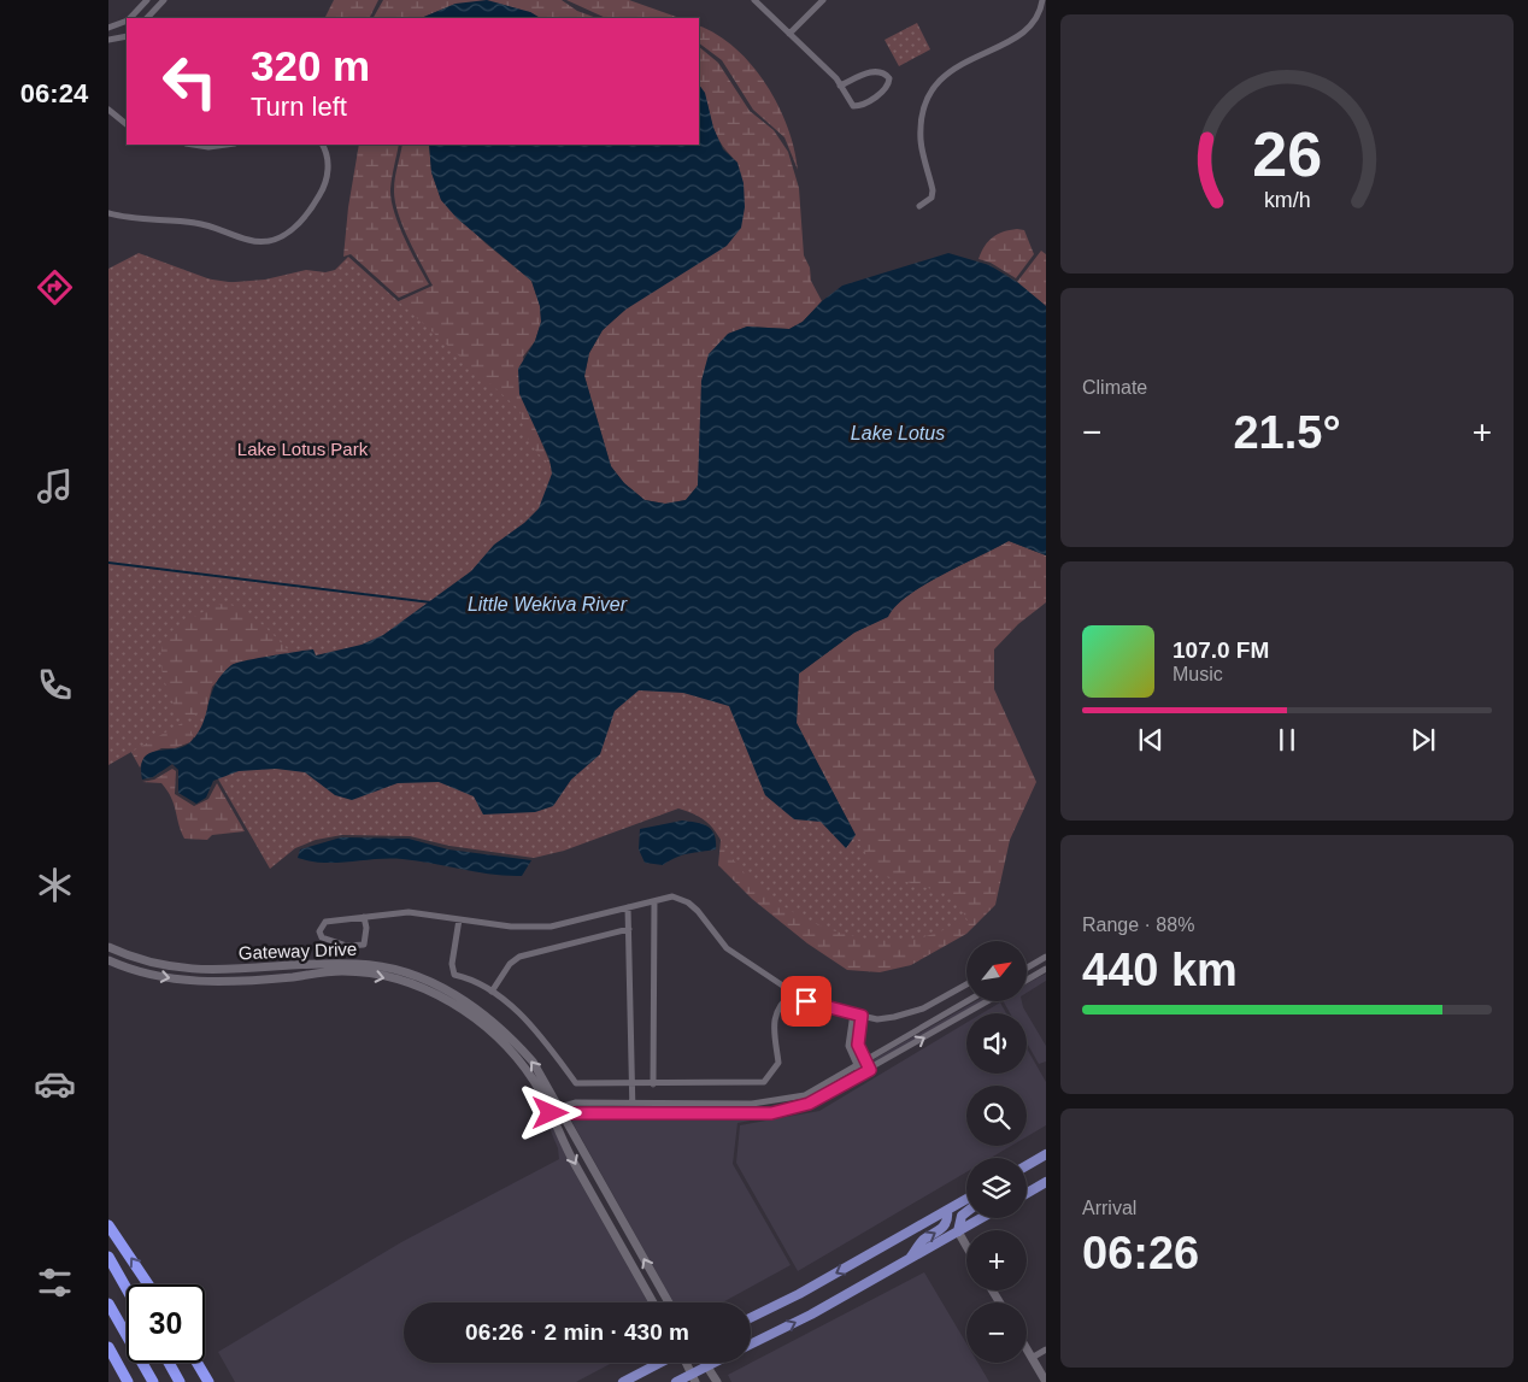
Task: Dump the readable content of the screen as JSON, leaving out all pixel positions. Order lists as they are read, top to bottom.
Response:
{
  "streets": {
    "street": ["Gateway Drive"]
  },
  "water": ["Lake Lotus", "Little Wekiva River"],
  "parks": ["Lake Lotus Park"],
  "north": "top right",
  "page": {
    "tabs": "06:24",
    "turn": ["320 m", "Turn left"],
    "tile": [
      "Climate",
      ["Range · 88%", "440 km"],
      ["Arrival", "06:26"]
    ],
    "heat": ["−", "21.5°", "+"],
    "song": ["107.0 FM", "Music"],
    "map_buttons": ["+", "−"],
    "limit": "30",
    "trip": "06:26 · 2 min · 430 m",
    "gauge": ["26", "km/h"]
  }
}
